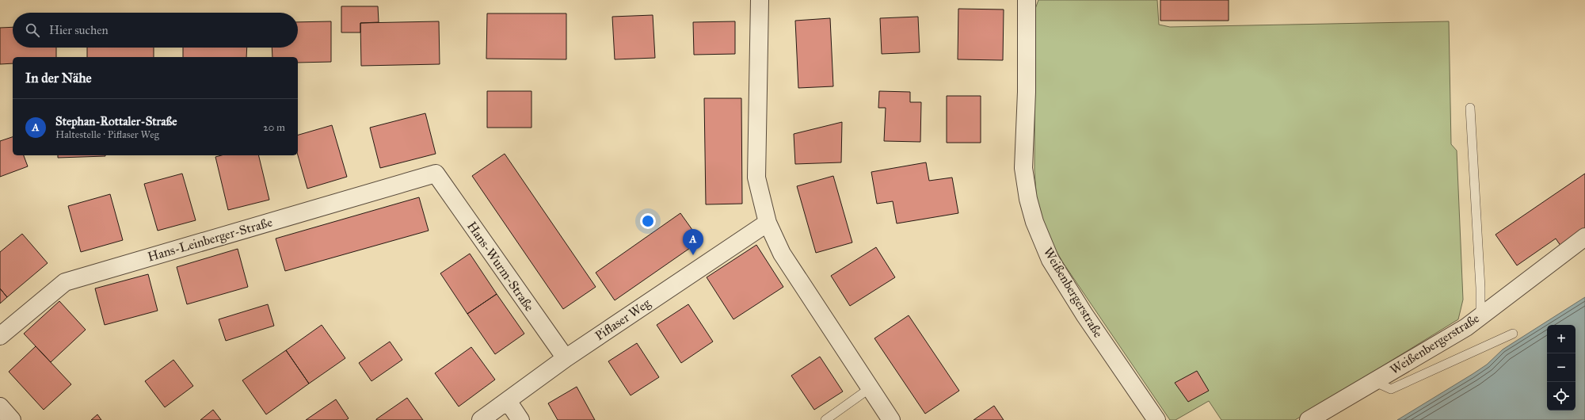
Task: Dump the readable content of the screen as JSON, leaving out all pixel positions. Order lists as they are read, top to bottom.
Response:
{
  "streets": {
    "street": [
      "Hans-Leinberger-Straße",
      "Hans-Wurm-Straße",
      "Weißenbergerstraße",
      "Piflaser Weg"
    ]
  },
  "crossings": [
    ["Hans-Leinberger-Straße", "Hans-Wurm-Straße"],
    ["Hans-Wurm-Straße", "Piflaser Weg"]
  ],
  "page": {
    "search": "Hier suchen",
    "heading": "In der Nähe",
    "list": [
      {
        "mark": "A",
        "name": "Stephan-Rottaler-Straße",
        "note": "Haltestelle · Piflaser Weg",
        "value": "20 m"
      }
    ],
    "pins": "A",
    "map_buttons": ["+", "−"]
  }
}
